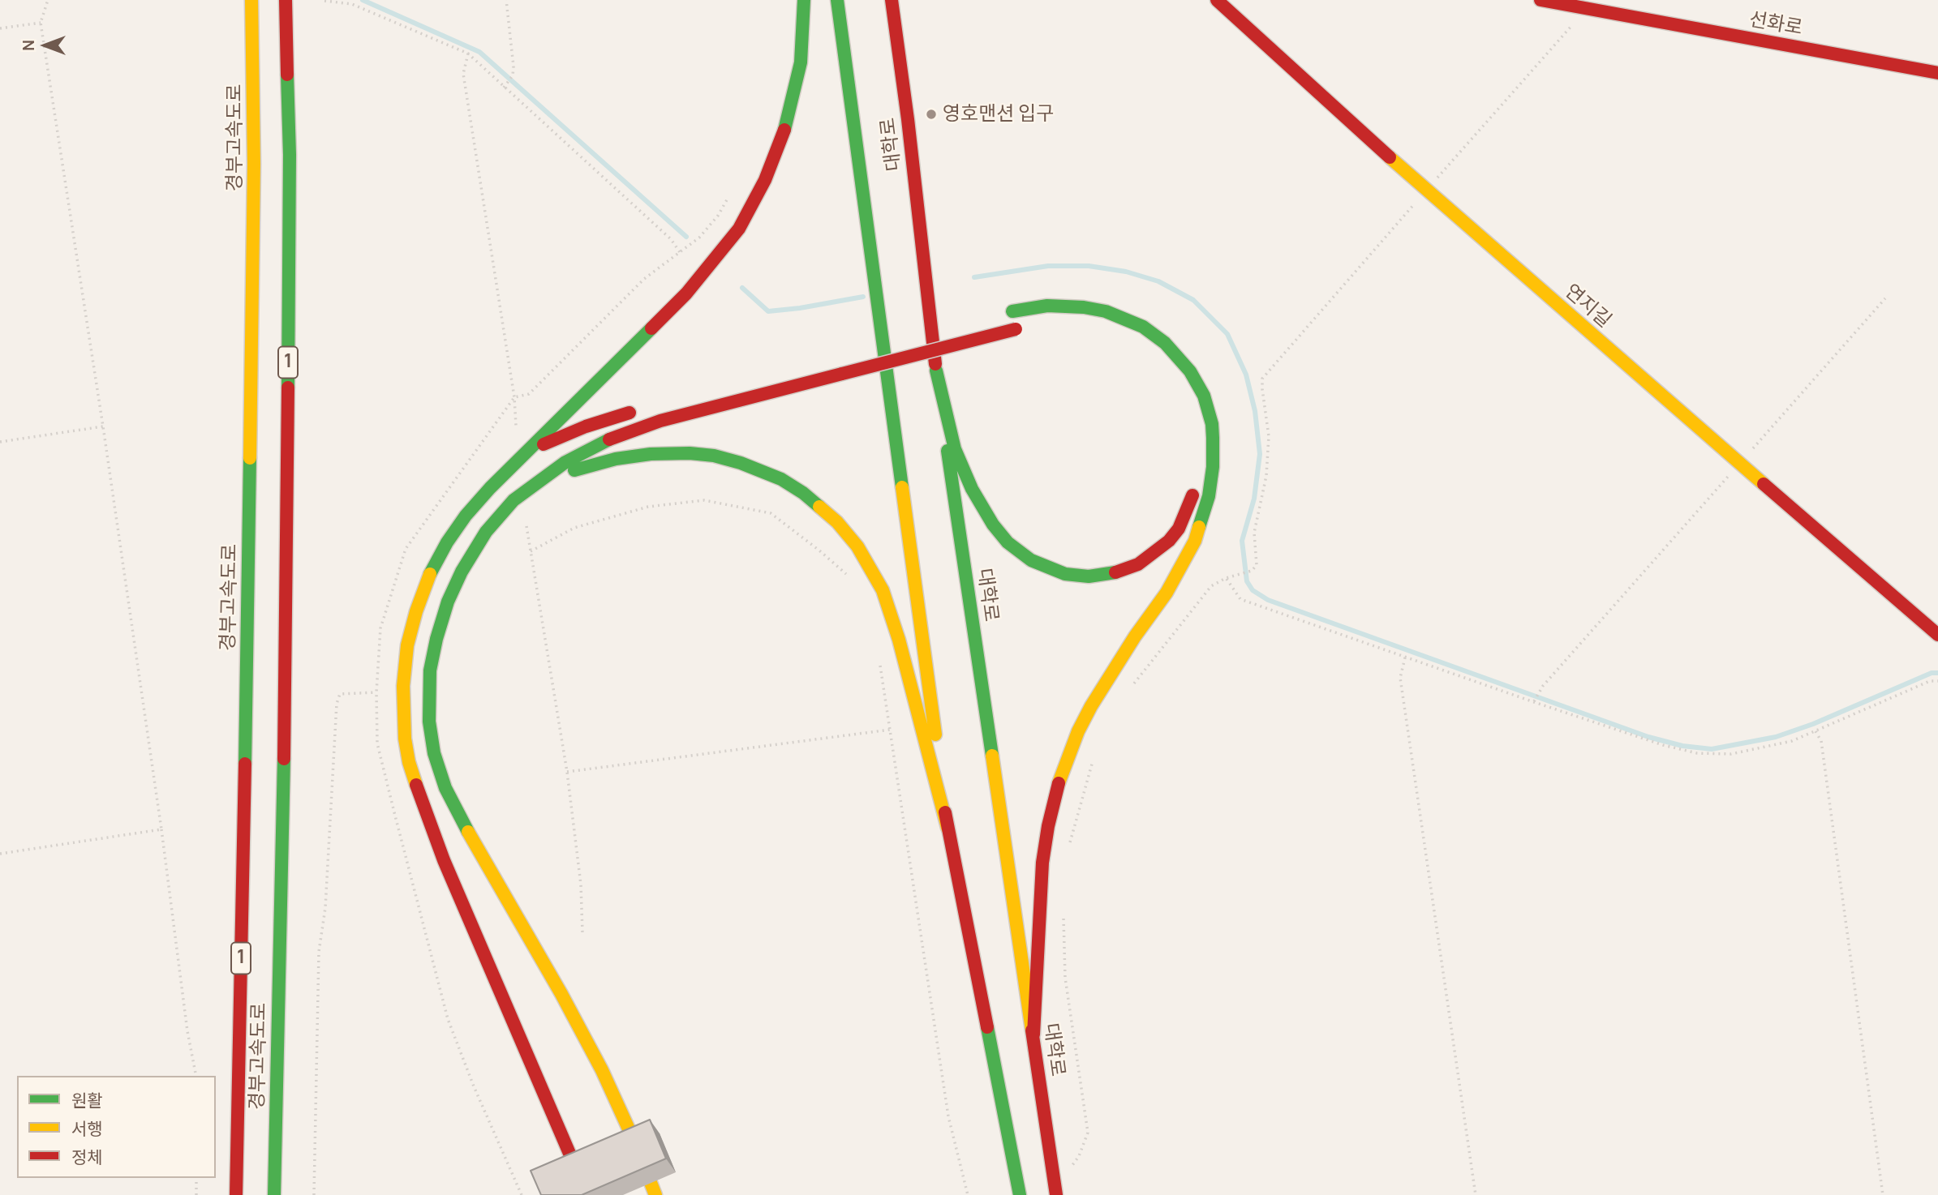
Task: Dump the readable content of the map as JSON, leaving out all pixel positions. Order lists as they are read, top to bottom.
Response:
{
  "streets": {
    "main road": [
      "선화로",
      "경부고속도로",
      "대학로",
      "연지길",
      "1"
    ]
  },
  "places": ["영호맨션 입구"],
  "legend": ["원활", "서행", "정체"],
  "north": "left"
}
